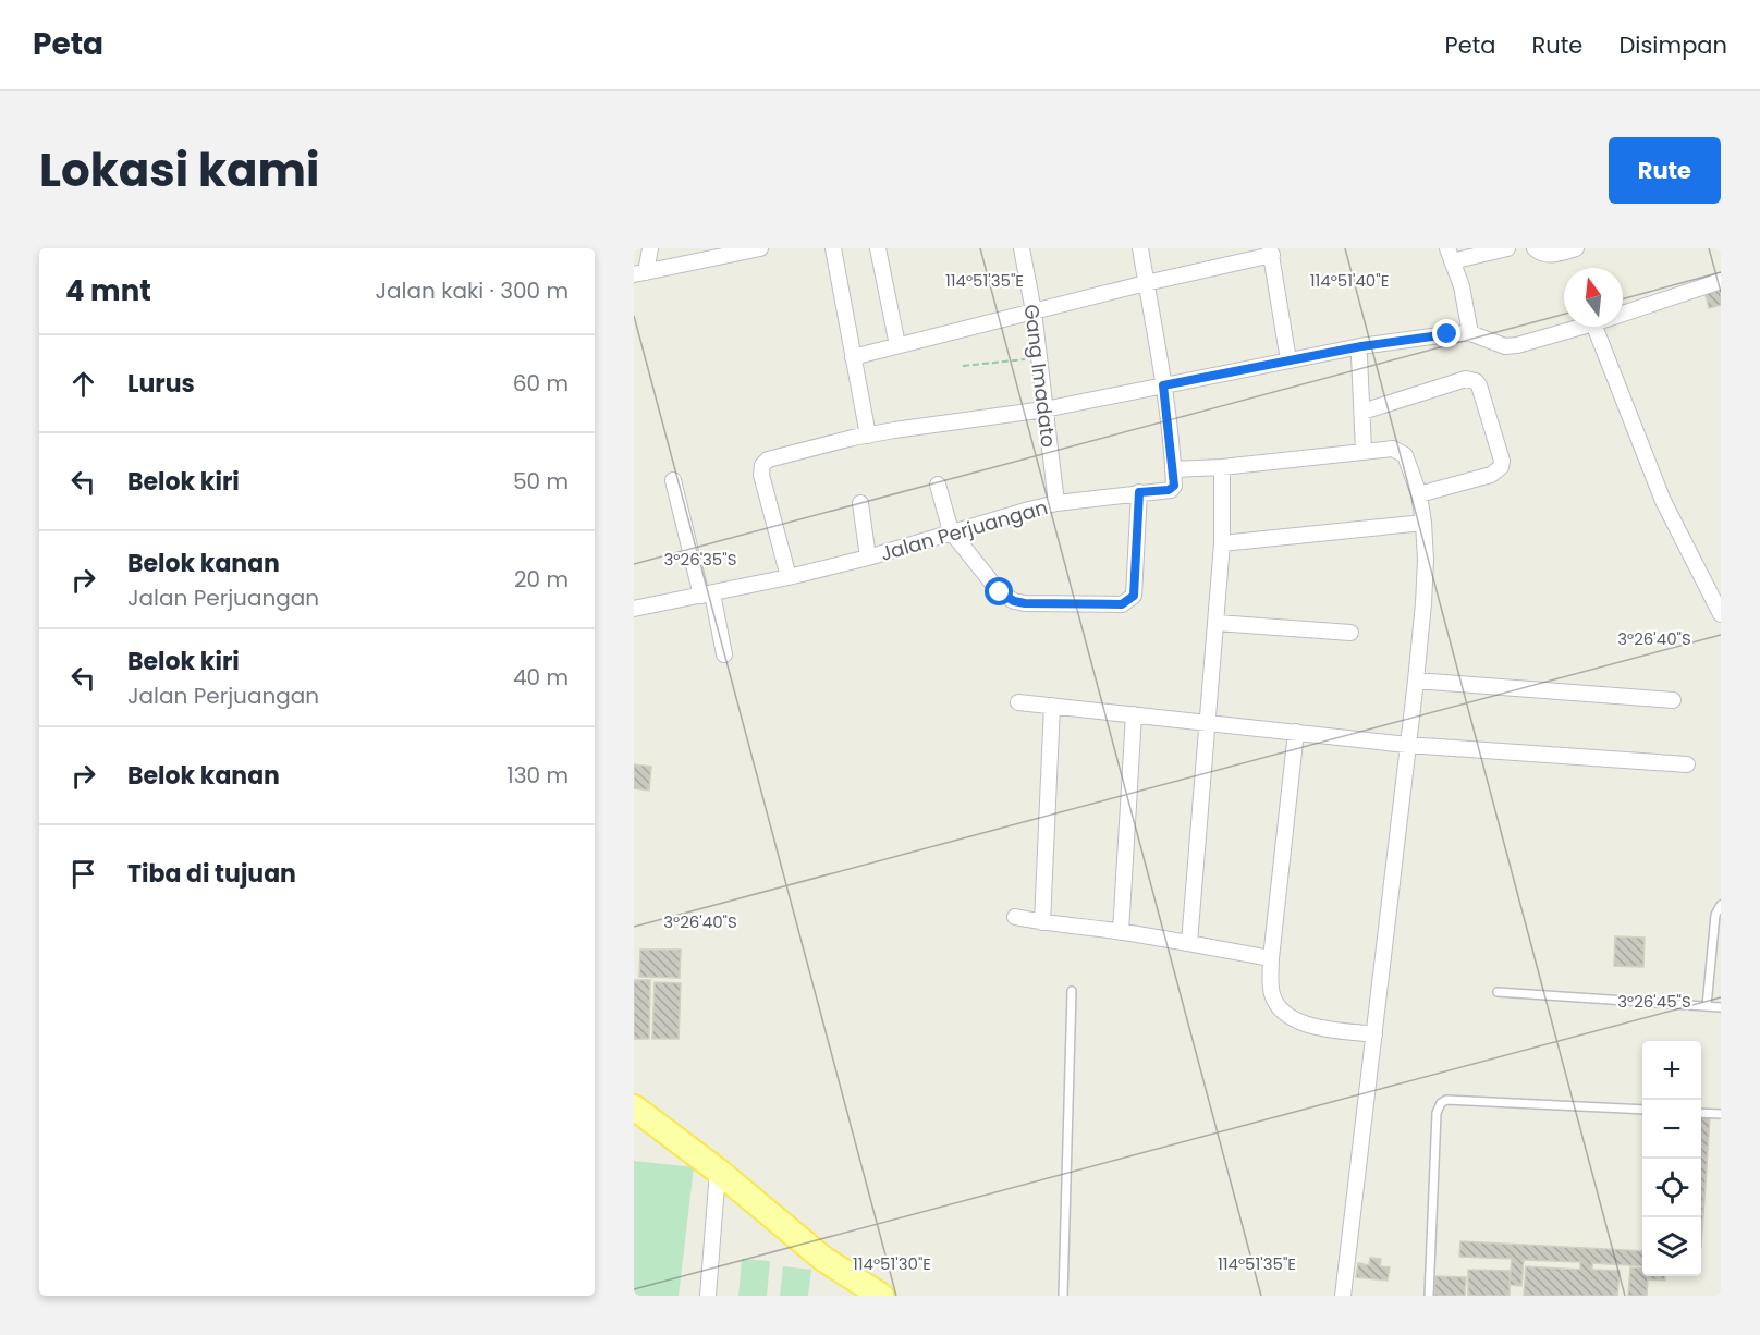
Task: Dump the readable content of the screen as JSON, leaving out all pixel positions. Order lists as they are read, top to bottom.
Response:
{
  "streets": {
    "street": ["Gang Imadato", "Jalan Perjuangan"]
  },
  "crossings": [
    ["Gang Imadato", "Jalan Perjuangan"]
  ],
  "north": "top",
  "page": {
    "header": "Peta",
    "nav": ["Peta", "Rute", "Disimpan"],
    "title": "Lokasi kami",
    "buttons": "Rute",
    "heading": ["4 mnt", "Jalan kaki · 300 m"],
    "list": [
      ["Lurus", "60 m"],
      ["Belok kiri", "50 m"],
      ["Belok kanan", "Jalan Perjuangan", "20 m"],
      ["Belok kiri", "Jalan Perjuangan", "40 m"],
      ["Belok kanan", "130 m"],
      "Tiba di tujuan"
    ],
    "map_buttons": ["+", "−"]
  },
  "coordinates": [
    "114°51'35\"E",
    "114°51'40\"E",
    "3°26'35\"S",
    "3°26'40\"S",
    "3°26'45\"S",
    "114°51'30\"E"
  ]
}
